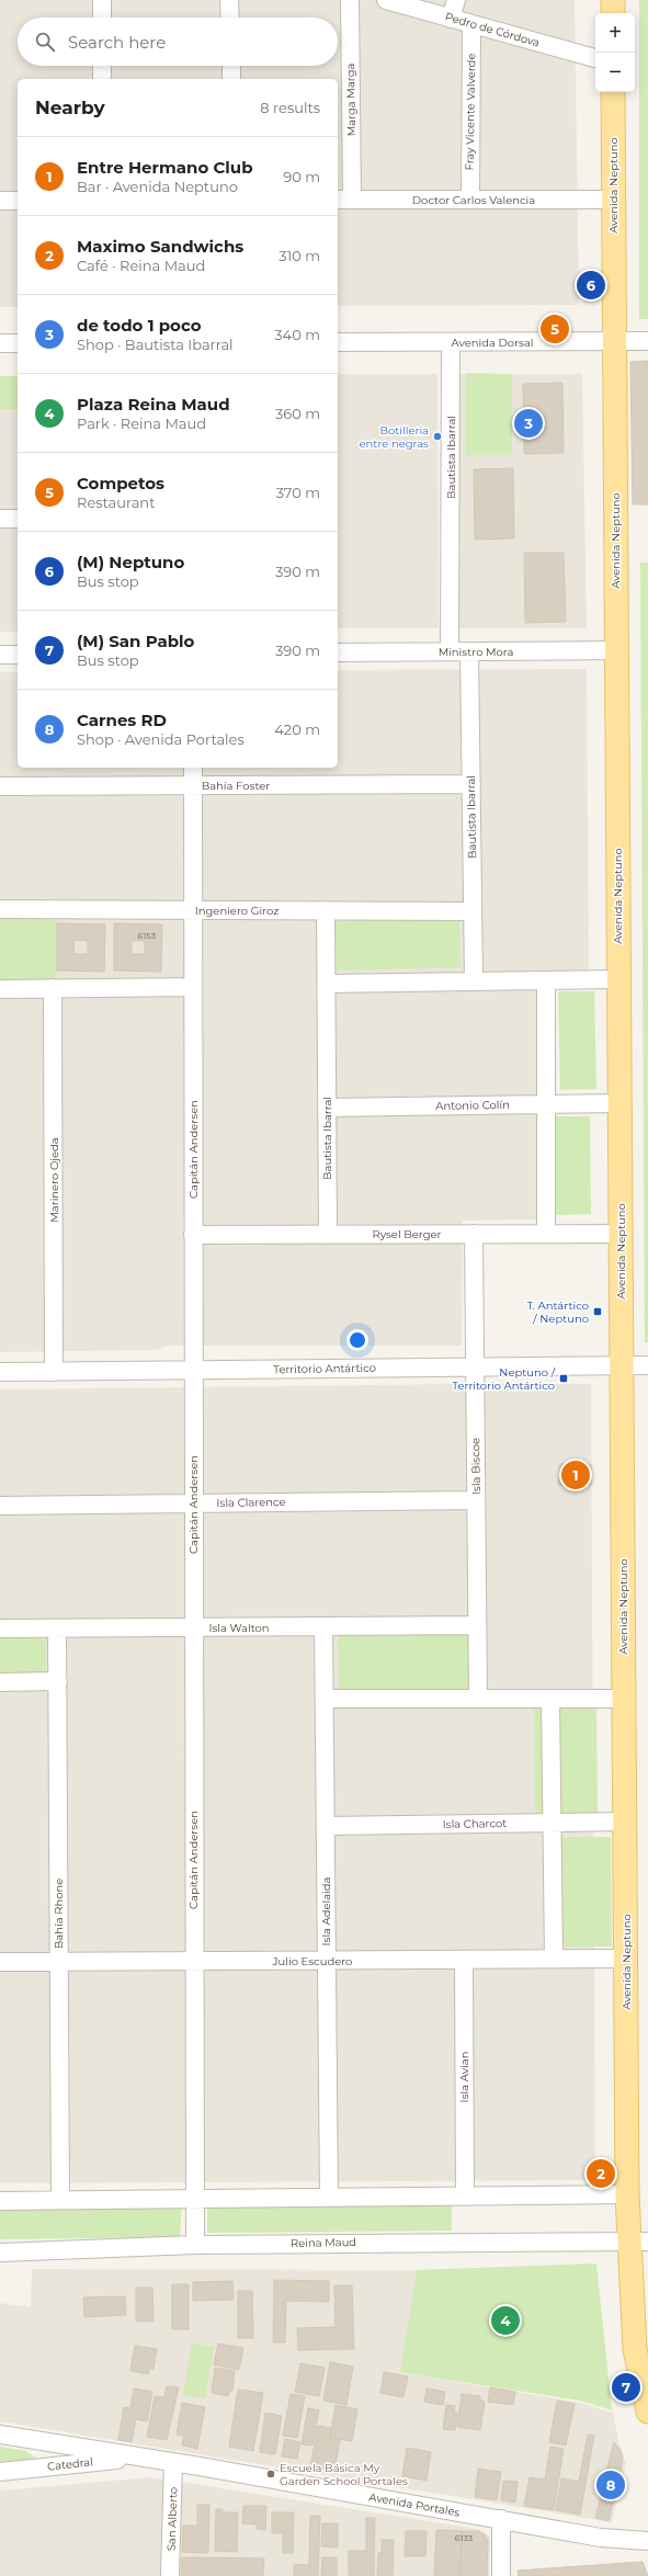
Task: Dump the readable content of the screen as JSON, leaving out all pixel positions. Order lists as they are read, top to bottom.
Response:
{
  "streets": {
    "main road": ["Avenida Neptuno"],
    "street": [
      "Pedro de Córdova",
      "Marga Marga",
      "Fray Vicente Valverde",
      "Doctor Carlos Valencia",
      "Avenida Dorsal",
      "Bautista Ibarral",
      "Ministro Mora",
      "Bahía Foster",
      "Ingeniero Giroz",
      "Antonio Colín",
      "Capitán Andersen",
      "Marinero Ojeda",
      "Rysel Berger",
      "Territorio Antártico",
      "Isla Biscoe",
      "Isla Clarence",
      "Isla Walton",
      "Isla Charcot",
      "Isla Adelaida",
      "Bahía Rhone",
      "Julio Escudero",
      "Isla Avian",
      "Reina Maud",
      "Catedral",
      "Avenida Portales",
      "San Alberto"
    ]
  },
  "crossings": [
    ["Pedro de Córdova", "Fray Vicente Valverde"],
    ["Marga Marga", "Doctor Carlos Valencia"],
    ["Fray Vicente Valverde", "Doctor Carlos Valencia"],
    ["Avenida Neptuno", "Doctor Carlos Valencia"],
    ["Avenida Neptuno", "Avenida Dorsal"],
    ["Avenida Neptuno", "Ministro Mora"],
    ["Avenida Neptuno", "Antonio Colín"],
    ["Avenida Neptuno", "Rysel Berger"],
    ["Avenida Neptuno", "Territorio Antártico"],
    ["Avenida Neptuno", "Isla Charcot"],
    ["Avenida Neptuno", "Julio Escudero"],
    ["Avenida Neptuno", "Reina Maud"],
    ["Avenida Dorsal", "Bautista Ibarral"],
    ["Bautista Ibarral", "Ministro Mora"],
    ["Bautista Ibarral", "Bahía Foster"],
    ["Bautista Ibarral", "Ingeniero Giroz"],
    ["Bautista Ibarral", "Antonio Colín"],
    ["Bautista Ibarral", "Rysel Berger"],
    ["Bahía Foster", "Capitán Andersen"],
    ["Ingeniero Giroz", "Capitán Andersen"],
    ["Capitán Andersen", "Rysel Berger"],
    ["Capitán Andersen", "Territorio Antártico"],
    ["Capitán Andersen", "Isla Clarence"],
    ["Capitán Andersen", "Isla Walton"],
    ["Capitán Andersen", "Julio Escudero"],
    ["Capitán Andersen", "Reina Maud"],
    ["Marinero Ojeda", "Territorio Antártico"],
    ["Rysel Berger", "Isla Biscoe"],
    ["Territorio Antártico", "Isla Biscoe"],
    ["Isla Biscoe", "Isla Clarence"],
    ["Isla Biscoe", "Isla Walton"],
    ["Isla Walton", "Isla Adelaida"],
    ["Isla Walton", "Bahía Rhone"],
    ["Isla Charcot", "Isla Adelaida"],
    ["Isla Adelaida", "Julio Escudero"],
    ["Bahía Rhone", "Julio Escudero"],
    ["Julio Escudero", "Isla Avian"],
    ["Catedral", "Avenida Portales"],
    ["Avenida Portales", "San Alberto"]
  ],
  "places": {
    "other": ["Botilleria entre negras", "Escuela Básica My Garden School Portales"],
    "transit": ["T. Antártico / Neptuno", "Neptuno / Territorio Antártico"]
  },
  "house_numbers": ["6153", "6133"],
  "page": {
    "map_buttons": ["+", "−"],
    "search": "Search here",
    "heading": ["Nearby", "8 results"],
    "list": [
      {
        "mark": "1",
        "name": "Entre Hermano Club",
        "note": "Bar · Avenida Neptuno",
        "value": "90 m"
      },
      {
        "mark": "2",
        "name": "Maximo Sandwichs",
        "note": "Café · Reina Maud",
        "value": "310 m"
      },
      {
        "mark": "3",
        "name": "de todo 1 poco",
        "note": "Shop · Bautista Ibarral",
        "value": "340 m"
      },
      {
        "mark": "4",
        "name": "Plaza Reina Maud",
        "note": "Park · Reina Maud",
        "value": "360 m"
      },
      {
        "mark": "5",
        "name": "Competos",
        "note": "Restaurant",
        "value": "370 m"
      },
      {
        "mark": "6",
        "name": "(M) Neptuno",
        "note": "Bus stop",
        "value": "390 m"
      },
      {
        "mark": "7",
        "name": "(M) San Pablo",
        "note": "Bus stop",
        "value": "390 m"
      },
      {
        "mark": "8",
        "name": "Carnes RD",
        "note": "Shop · Avenida Portales",
        "value": "420 m"
      }
    ],
    "pins": [
      "6",
      "5",
      "3",
      "1",
      "2",
      "4",
      "7",
      "8"
    ]
  }
}
